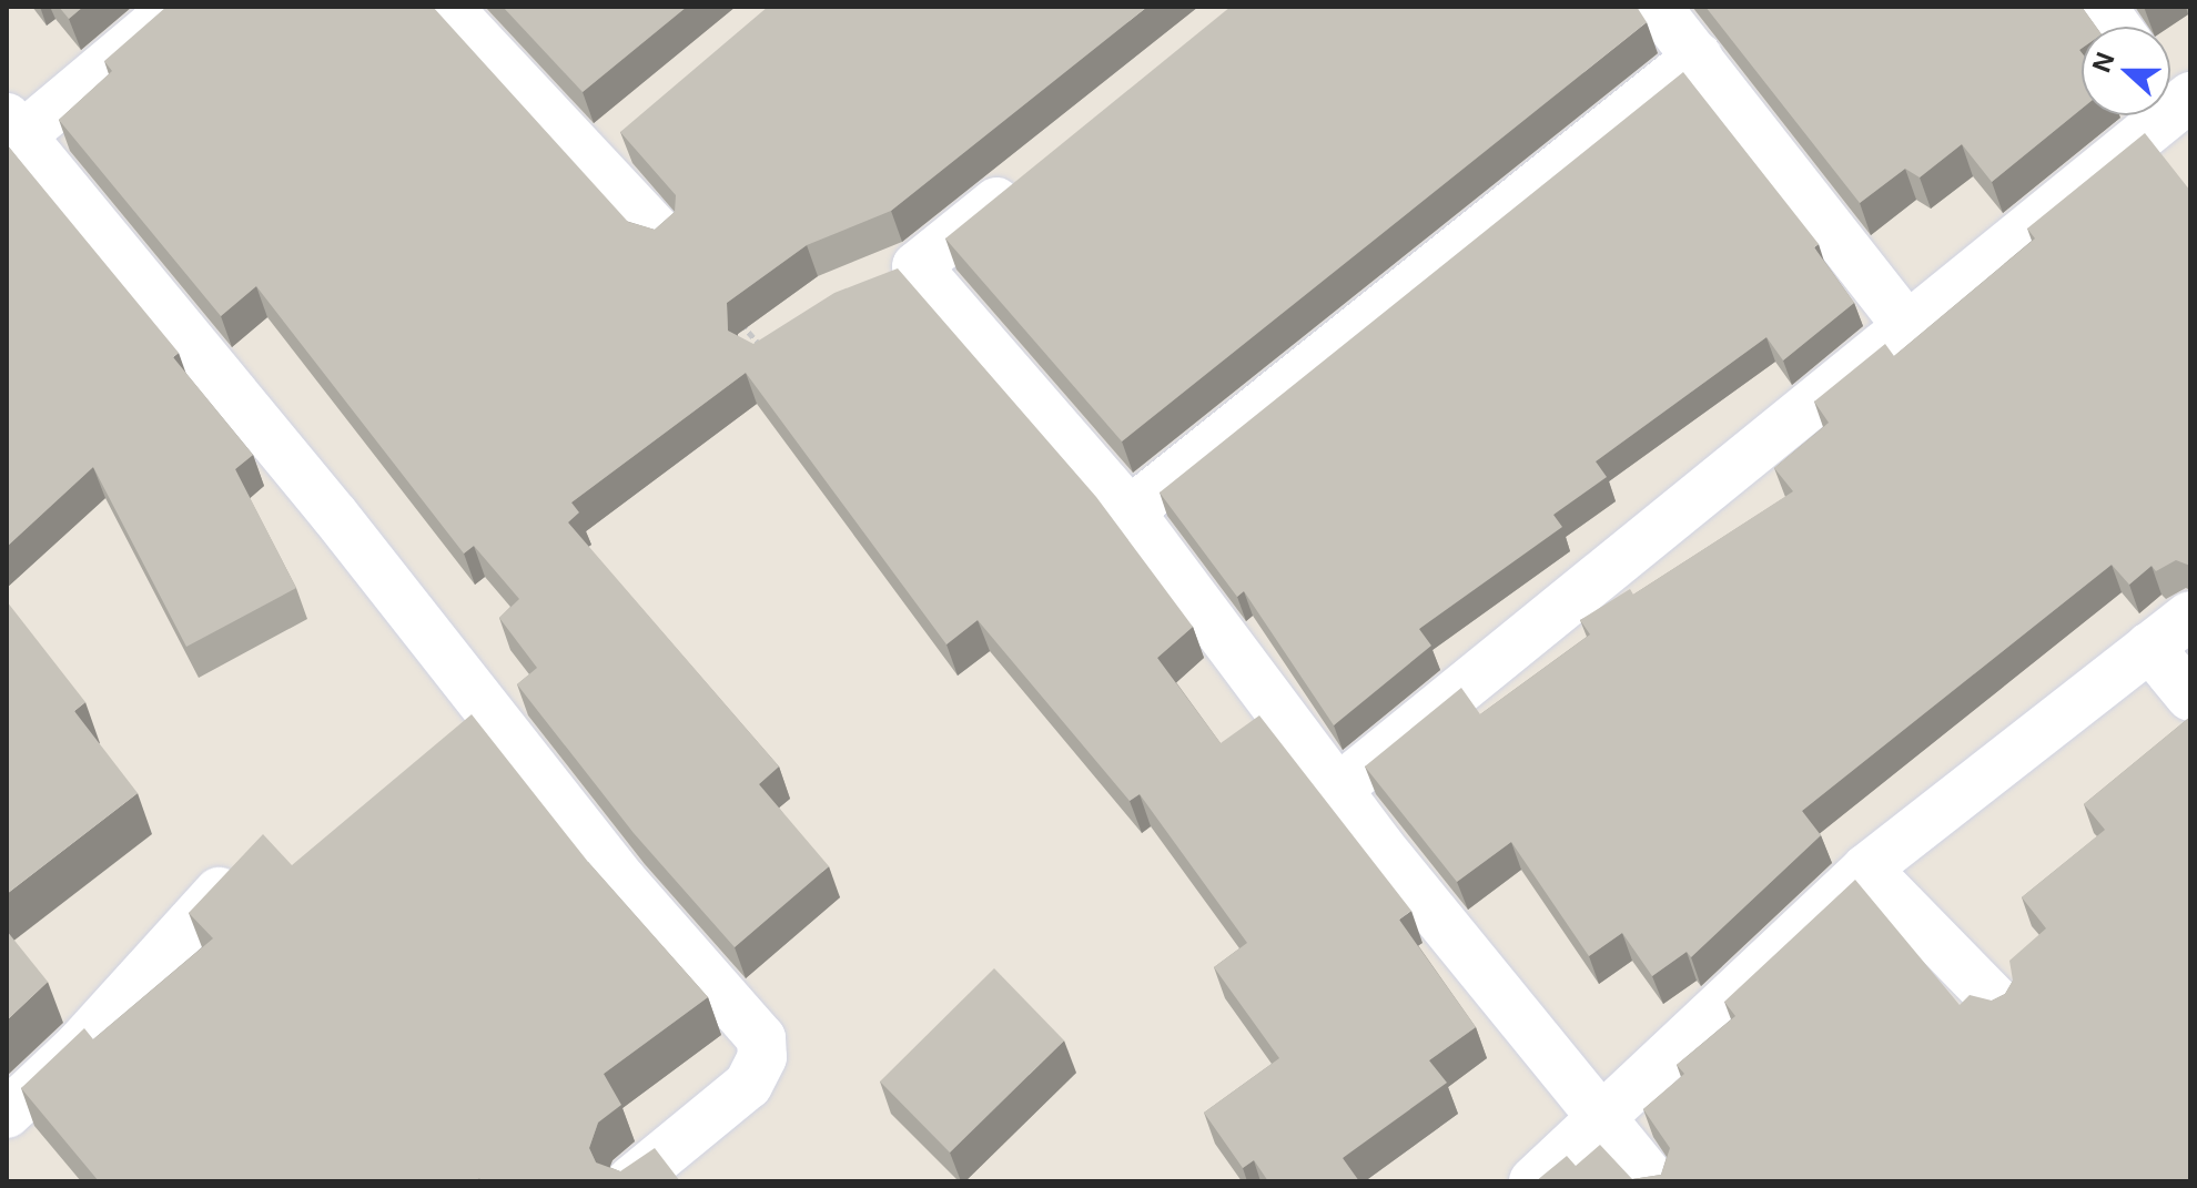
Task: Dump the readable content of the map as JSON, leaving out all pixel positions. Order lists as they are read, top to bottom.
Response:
{
  "north": "left"
}
